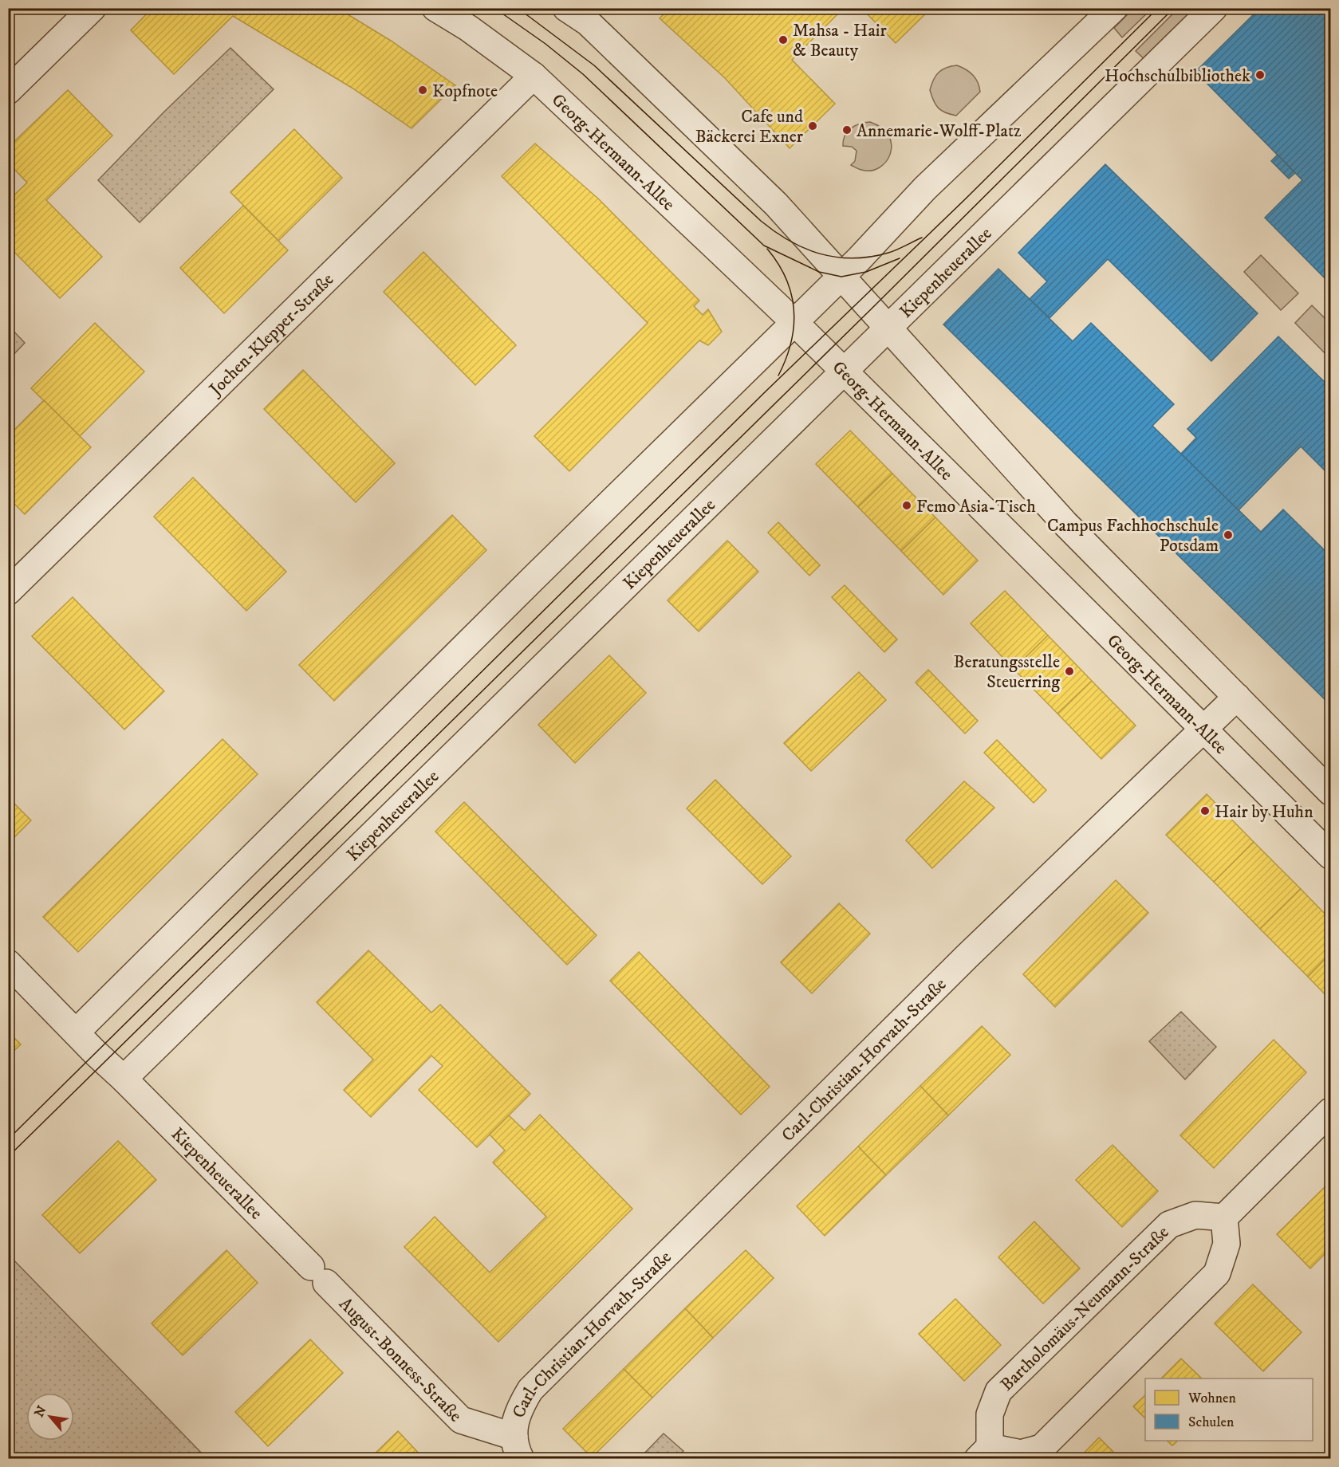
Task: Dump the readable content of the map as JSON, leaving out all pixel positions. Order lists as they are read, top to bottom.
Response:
{
  "streets": {
    "street": [
      "Georg-Hermann-Allee",
      "Kiepenheuerallee",
      "Jochen-Klepper-Straße",
      "Carl-Christian-Horvath-Straße",
      "Bartholomäus-Neumann-Straße",
      "August-Bonness-Straße"
    ]
  },
  "crossings": [
    ["Georg-Hermann-Allee", "Kiepenheuerallee"],
    ["Georg-Hermann-Allee", "Jochen-Klepper-Straße"],
    ["Georg-Hermann-Allee", "Carl-Christian-Horvath-Straße"],
    ["Kiepenheuerallee", "August-Bonness-Straße"],
    ["Carl-Christian-Horvath-Straße", "August-Bonness-Straße"]
  ],
  "places": [
    "Mahsa - Hair & Beauty",
    "Hochschulbibliothek",
    "Kopfnote",
    "Cafe und Bäckerei Exner",
    "Annemarie-Wolff-Platz",
    "Femo Asia-Tisch",
    "Campus Fachhochschule Potsdam",
    "Beratungsstelle Steuerring",
    "Hair by Huhn"
  ],
  "legend": ["Wohnen", "Schulen"],
  "north": "top left"
}
